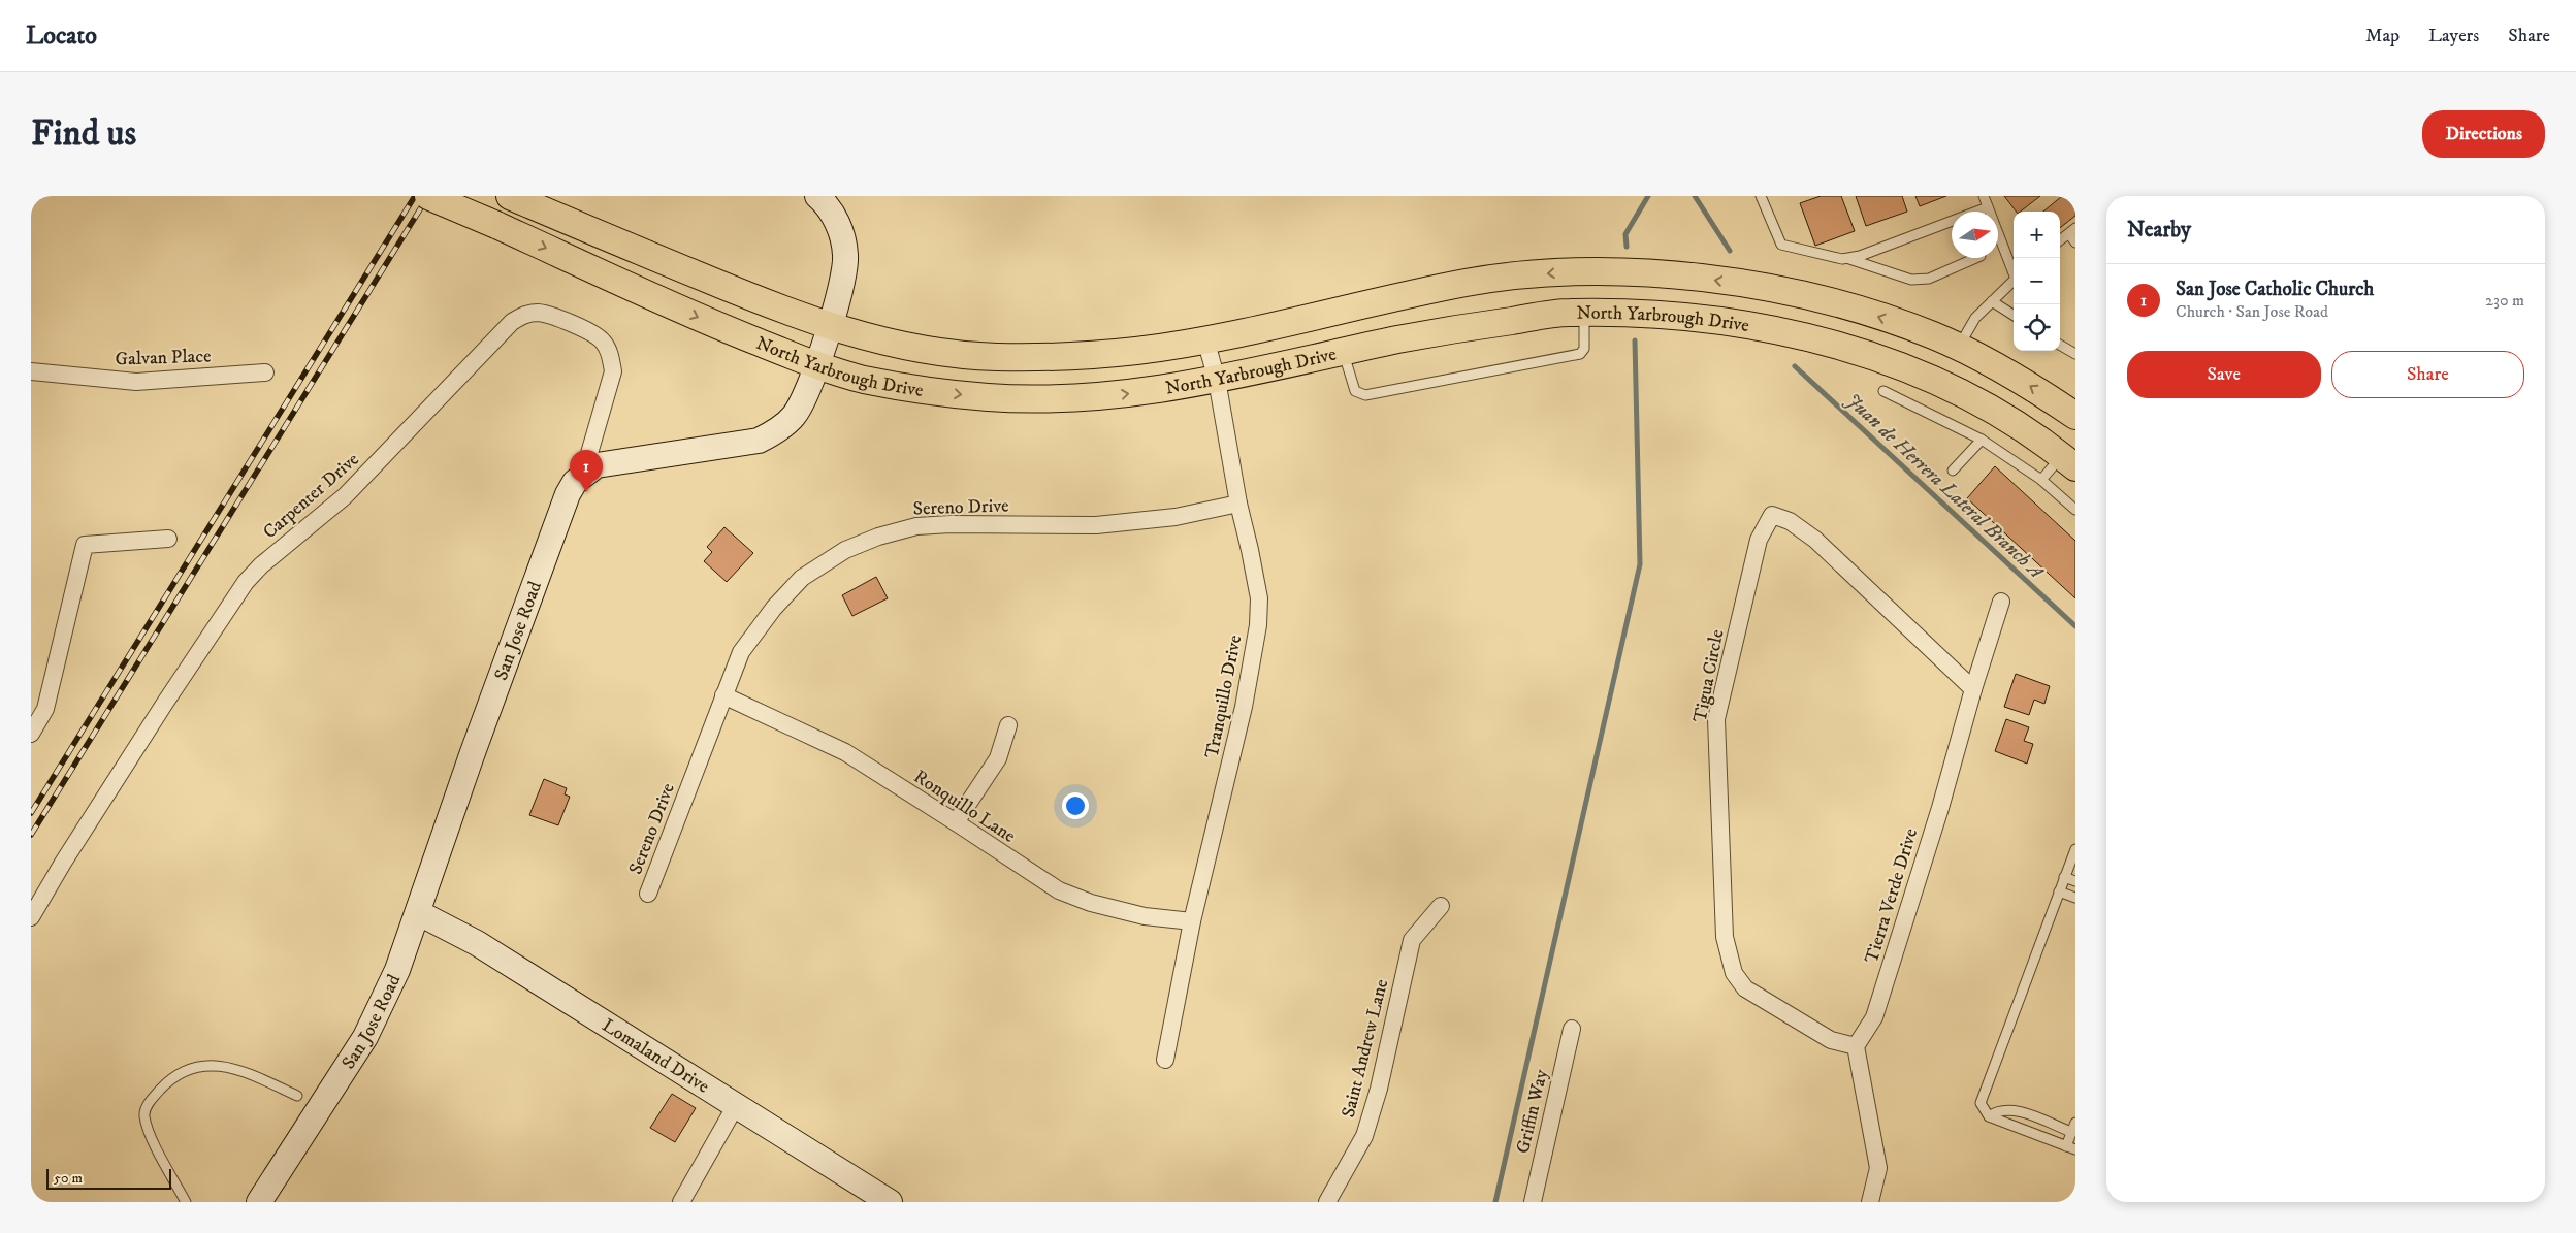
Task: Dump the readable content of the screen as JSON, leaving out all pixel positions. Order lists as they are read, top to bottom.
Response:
{
  "streets": {
    "main road": ["North Yarbrough Drive"],
    "street": [
      "Galvan Place",
      "Carpenter Drive",
      "Sereno Drive",
      "San Jose Road",
      "Tigua Circle",
      "Tranquillo Drive",
      "Ronquillo Lane",
      "Tierra Verde Drive",
      "Saint Andrew Lane",
      "Lomaland Drive",
      "Griffin Way"
    ]
  },
  "crossings": [
    ["North Yarbrough Drive", "San Jose Road"],
    ["North Yarbrough Drive", "Tranquillo Drive"],
    ["Carpenter Drive", "San Jose Road"],
    ["Sereno Drive", "Tranquillo Drive"],
    ["Sereno Drive", "Ronquillo Lane"],
    ["San Jose Road", "Lomaland Drive"],
    ["Tigua Circle", "Tierra Verde Drive"],
    ["Tranquillo Drive", "Ronquillo Lane"]
  ],
  "water": ["Juan de Herrera Lateral Branch A"],
  "scale_bar": "50 m",
  "north": "right",
  "page": {
    "header": "Locato",
    "nav": ["Map", "Layers", "Share"],
    "buttons": [
      "Directions",
      ["Save", "Share"]
    ],
    "title": "Find us",
    "heading": "Nearby",
    "map_buttons": ["+", "−"],
    "list": [
      {
        "mark": "1",
        "name": "San Jose Catholic Church",
        "note": "Church · San Jose Road",
        "value": "230 m"
      }
    ],
    "pins": "1",
    "scale": "50 m"
  }
}
